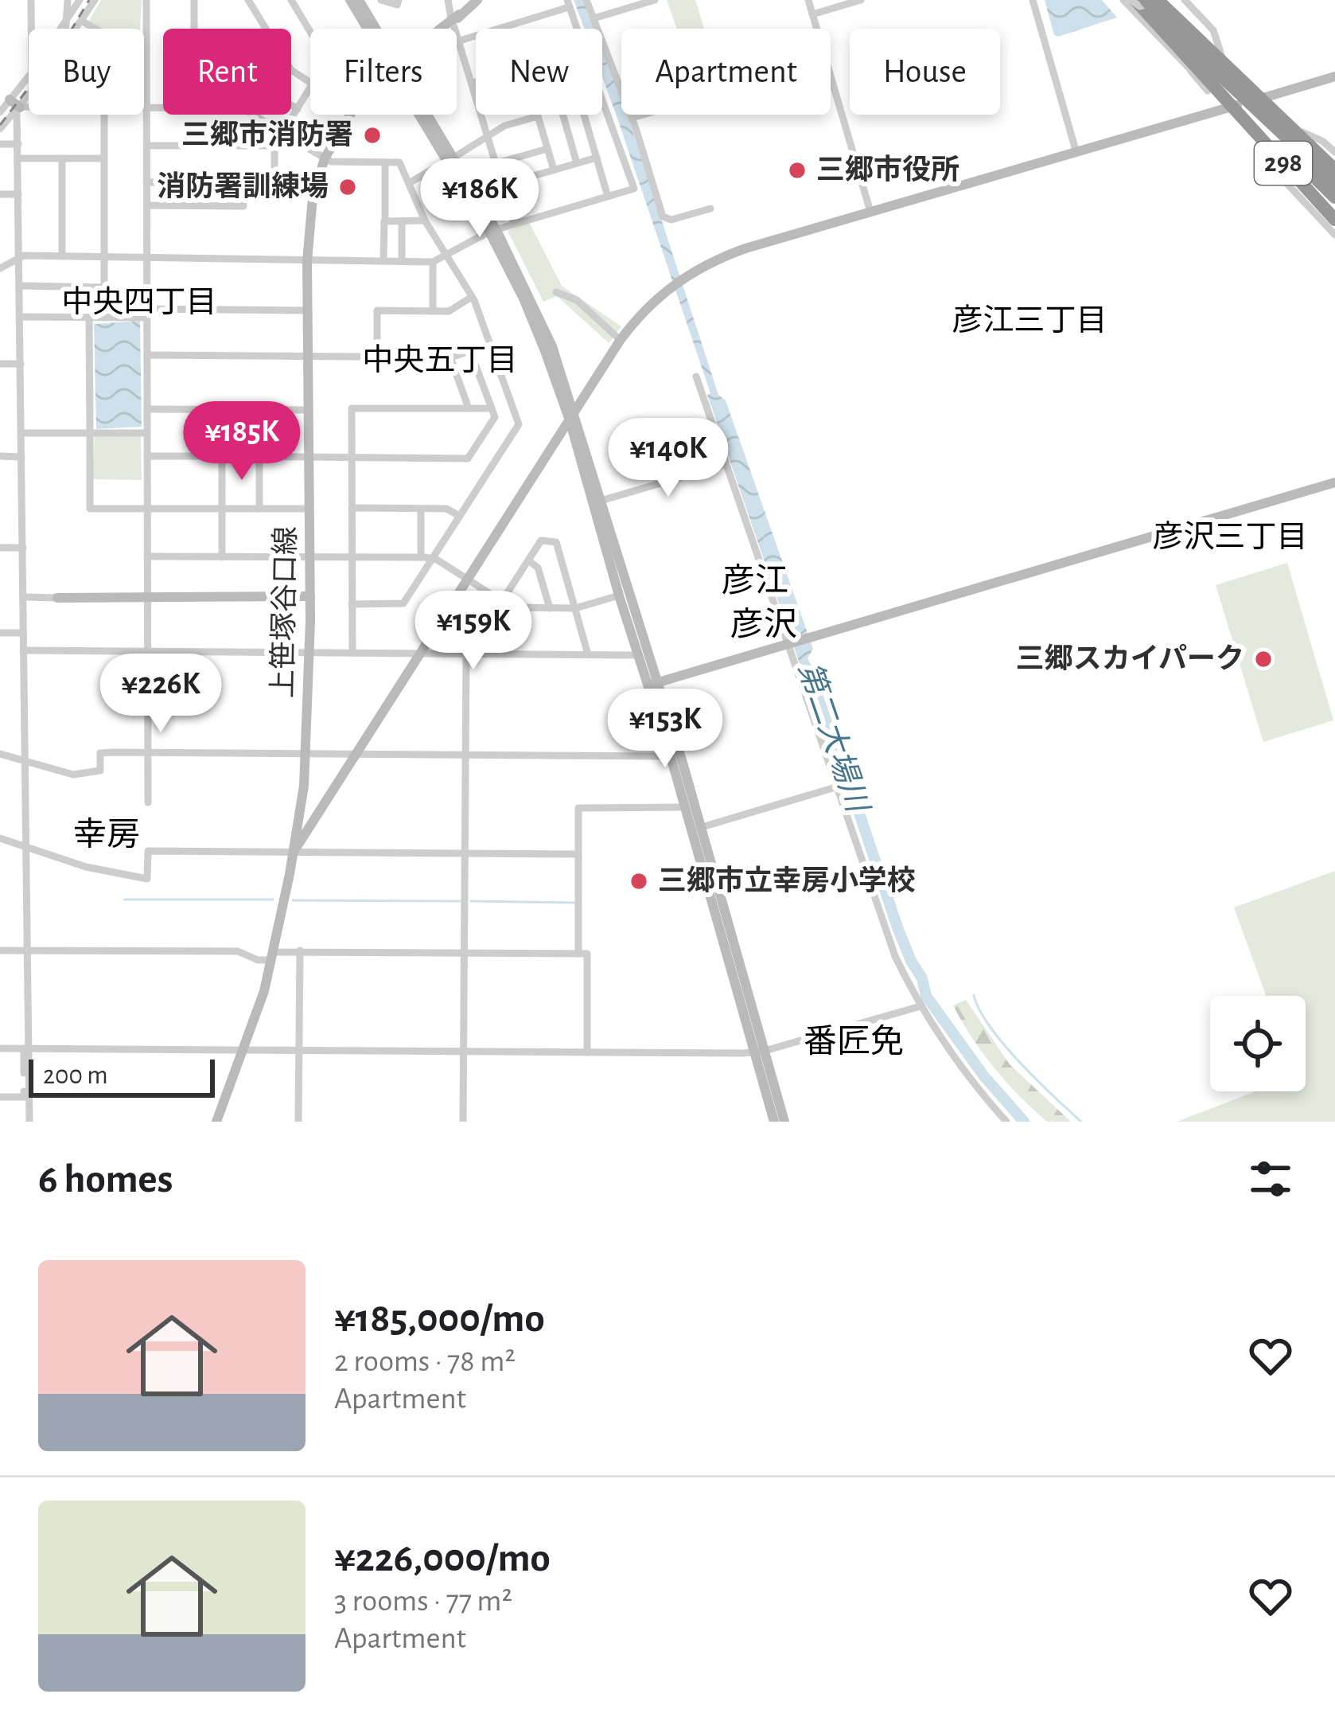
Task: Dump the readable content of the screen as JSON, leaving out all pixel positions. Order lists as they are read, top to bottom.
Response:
{
  "streets": {
    "highway": ["298"],
    "street": ["上笹塚谷口線"]
  },
  "districts": [
    "中央四丁目",
    "彦江三丁目",
    "中央五丁目",
    "彦沢三丁目",
    "彦江",
    "彦沢",
    "幸房",
    "番匠免"
  ],
  "water": ["第二大場川"],
  "places": [
    "三郷市消防署",
    "三郷市役所",
    "消防署訓練場",
    "三郷スカイパーク",
    "三郷市立幸房小学校"
  ],
  "scale_bar": "200 m",
  "page": {
    "chip": [
      "Buy",
      "Rent",
      "Filters",
      "New",
      "Apartment",
      "House"
    ],
    "price": [
      "¥186K",
      "¥185K",
      "¥140K",
      "¥159K",
      "¥226K",
      "¥153K"
    ],
    "scale": "200 m",
    "heading": "6 homes",
    "list": [
      {
        "name": "¥185,000/mo",
        "note": "2 rooms · 78 m² · Apartment"
      },
      {
        "name": "¥226,000/mo",
        "note": "3 rooms · 77 m² · Apartment"
      }
    ]
  }
}
